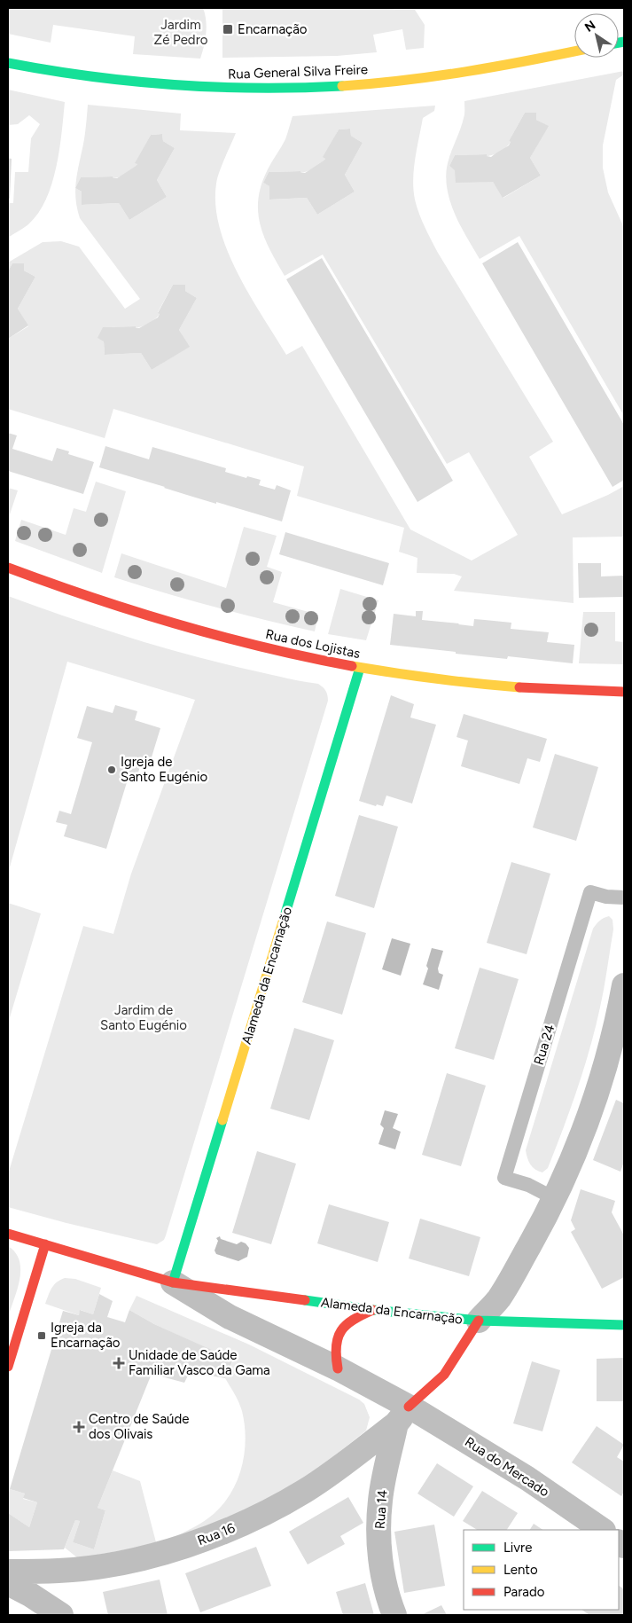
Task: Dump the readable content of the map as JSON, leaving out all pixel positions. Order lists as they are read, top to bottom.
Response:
{
  "streets": {
    "street": [
      "Rua General Silva Freire",
      "Rua dos Lojistas",
      "Alameda da Encarnação",
      "Rua do Mercado",
      "Rua 14",
      "Rua 16"
    ],
    "lane": ["Rua 24"]
  },
  "crossings": [
    ["Rua dos Lojistas", "Alameda da Encarnação"],
    ["Alameda da Encarnação", "Rua do Mercado"],
    ["Alameda da Encarnação", "Rua 14"],
    ["Alameda da Encarnação", "Rua 16"],
    ["Rua do Mercado", "Rua 14"],
    ["Rua do Mercado", "Rua 16"],
    ["Rua 14", "Rua 16"]
  ],
  "parks": ["Jardim Zé Pedro", "Jardim de Santo Eugénio"],
  "places": {
    "transit": ["Encarnação", "Igreja da Encarnação"],
    "other": ["Igreja de Santo Eugénio"],
    "health": ["Unidade de Saúde Familiar Vasco da Gama", "Centro de Saúde dos Olivais"]
  },
  "legend": ["Livre", "Lento", "Parado"],
  "north": "top left"
}
